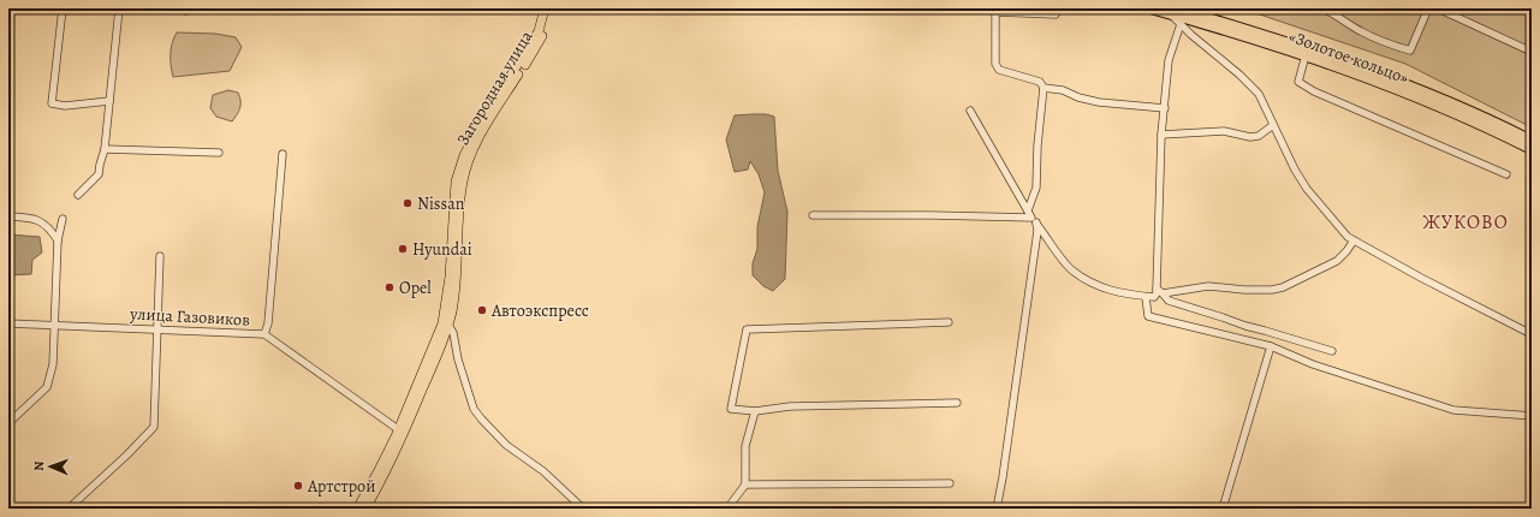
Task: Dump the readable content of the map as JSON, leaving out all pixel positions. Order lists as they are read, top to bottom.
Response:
{
  "streets": {
    "highway": ["«Золотое кольцо»"],
    "main road": ["Загородная улица"],
    "street": ["улица Газовиков"]
  },
  "districts": ["ЖУКОВО"],
  "places": [
    "Nissan",
    "Hyundai",
    "Opel",
    "Автоэкспресс",
    "Артстрой"
  ],
  "north": "left"
}
